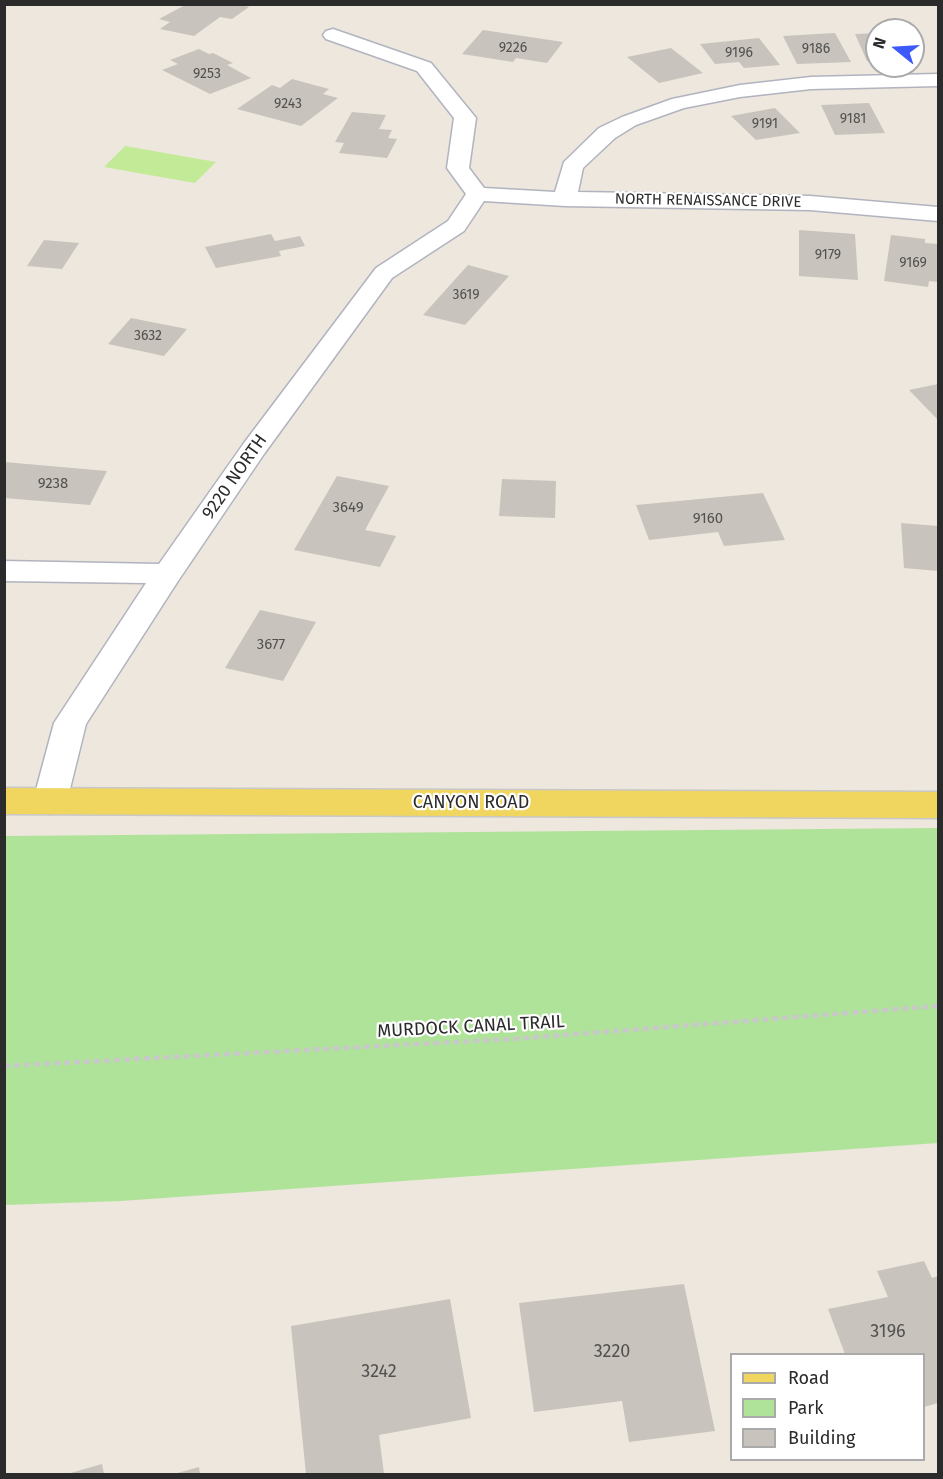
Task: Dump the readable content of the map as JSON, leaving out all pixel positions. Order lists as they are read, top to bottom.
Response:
{
  "streets": {
    "main road": ["CANYON ROAD"],
    "street": ["NORTH RENAISSANCE DRIVE", "9220 NORTH"],
    "path": ["MURDOCK CANAL TRAIL"]
  },
  "crossings": [
    ["NORTH RENAISSANCE DRIVE", "9220 NORTH"],
    ["9220 NORTH", "CANYON ROAD"]
  ],
  "house_numbers": [
    "9226",
    "9186",
    "9196",
    "9253",
    "9243",
    "9181",
    "9191",
    "9179",
    "9169",
    "3619",
    "3632",
    "9238",
    "3649",
    "9160",
    "3677",
    "3196",
    "3220",
    "3242"
  ],
  "legend": ["Road", "Park", "Building"],
  "north": "left"
}
